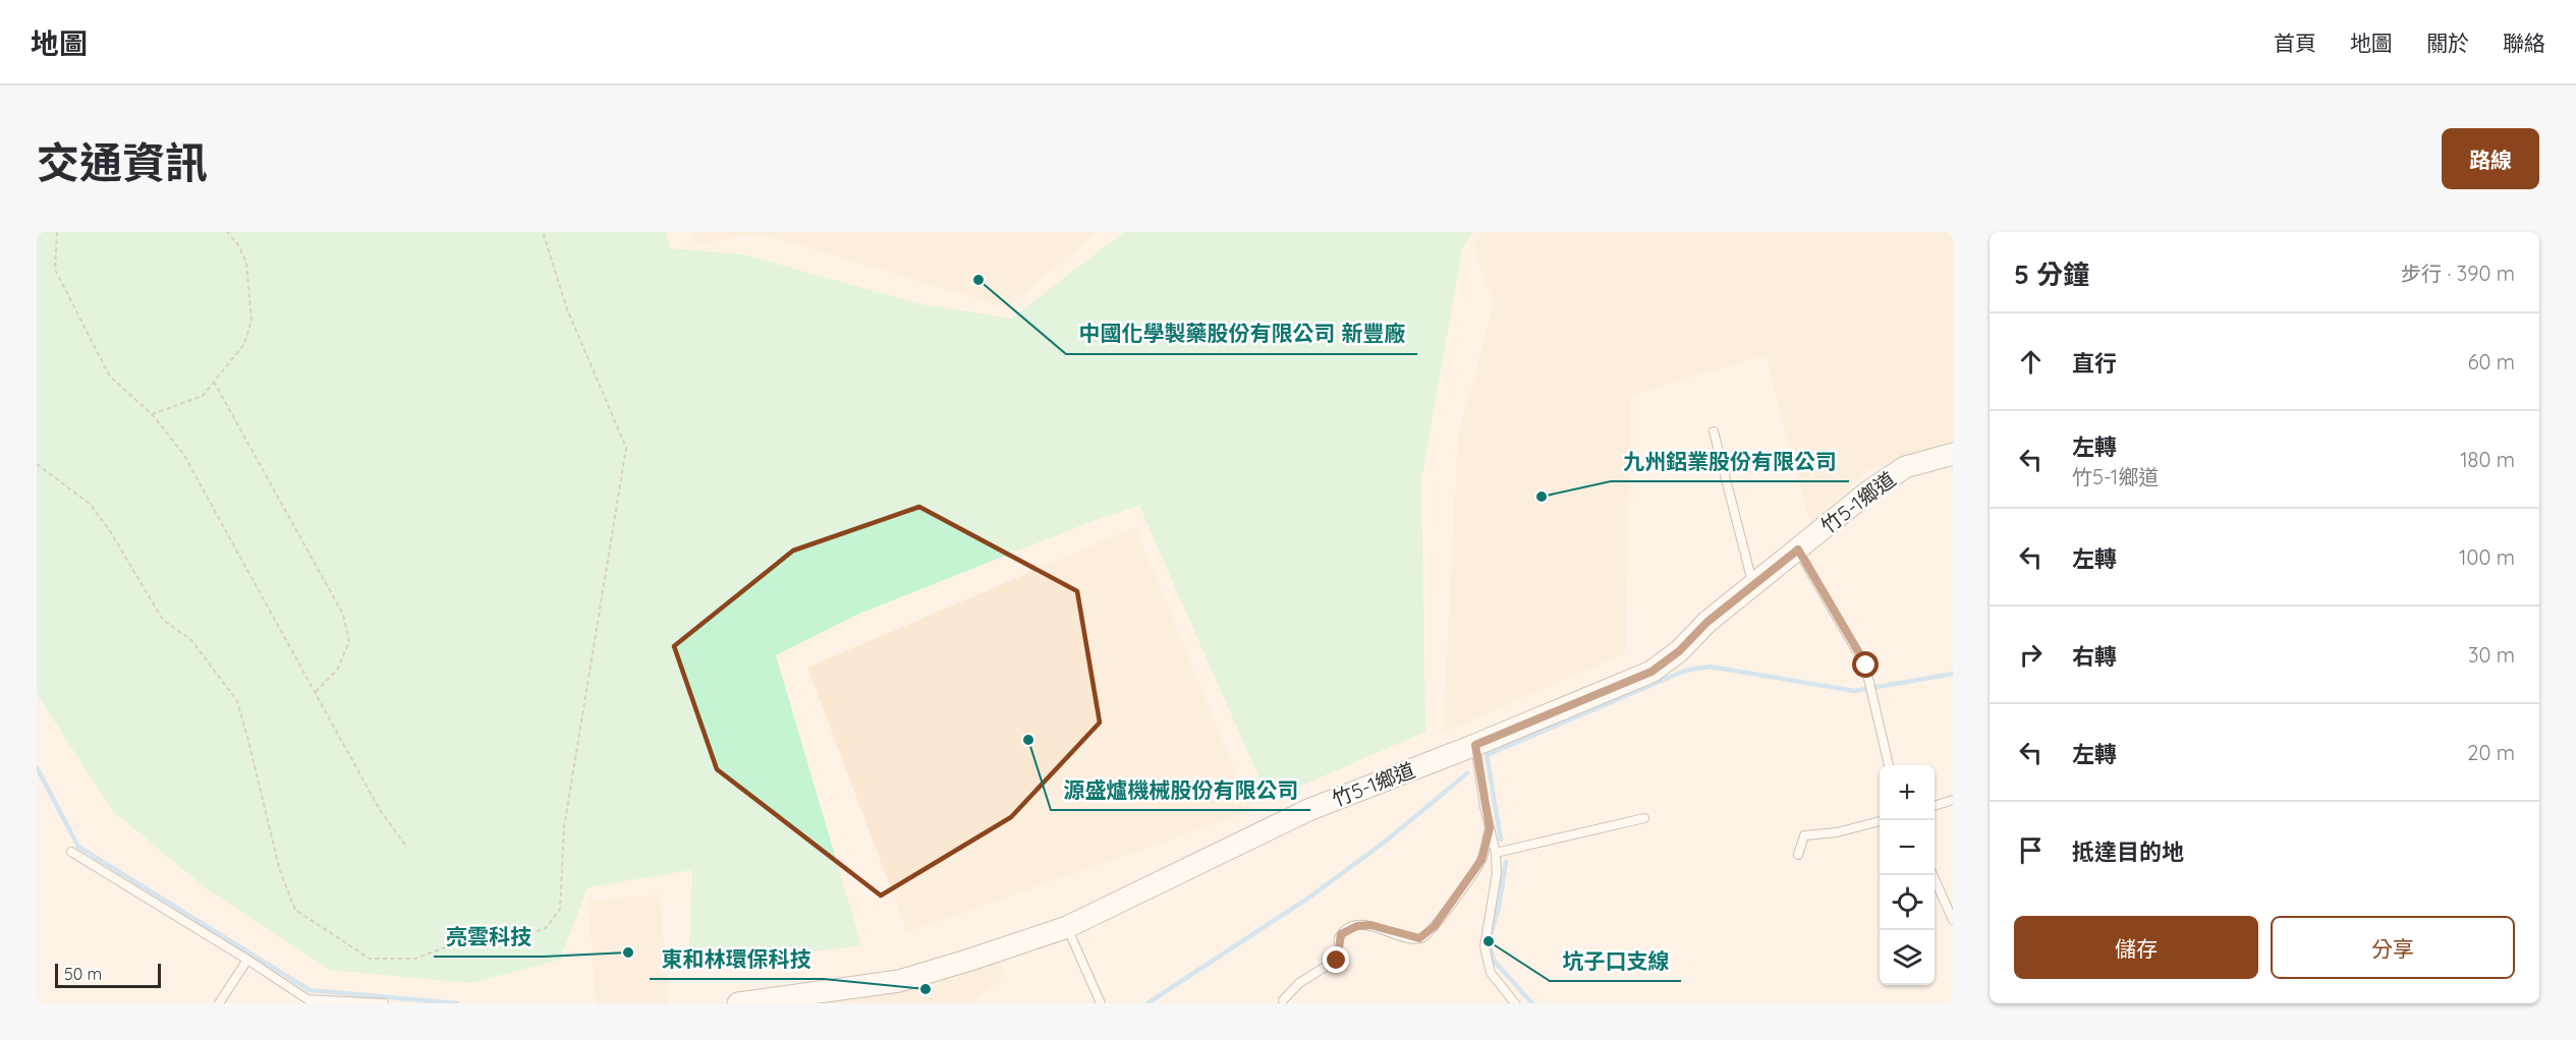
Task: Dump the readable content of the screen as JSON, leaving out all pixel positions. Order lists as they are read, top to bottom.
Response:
{
  "streets": {
    "street": ["竹5-1鄉道"]
  },
  "places": [
    "中國化學製藥股份有限公司 新豐廠",
    "九州鋁業股份有限公司",
    "源盛爐機械股份有限公司",
    "坑子口支線",
    "亮雲科技",
    "東和林環保科技"
  ],
  "scale_bar": "50 m",
  "page": {
    "header": "地圖",
    "nav": [
      "首頁",
      "地圖",
      "關於",
      "聯絡"
    ],
    "title": "交通資訊",
    "buttons": [
      "路線",
      ["儲存", "分享"]
    ],
    "heading": ["5 分鐘", "步行 · 390 m"],
    "list": [
      ["直行", "60 m"],
      ["左轉", "竹5-1鄉道", "180 m"],
      ["左轉", "100 m"],
      ["右轉", "30 m"],
      ["左轉", "20 m"],
      "抵達目的地"
    ],
    "map_buttons": ["+", "−"],
    "scale": "50 m"
  }
}
